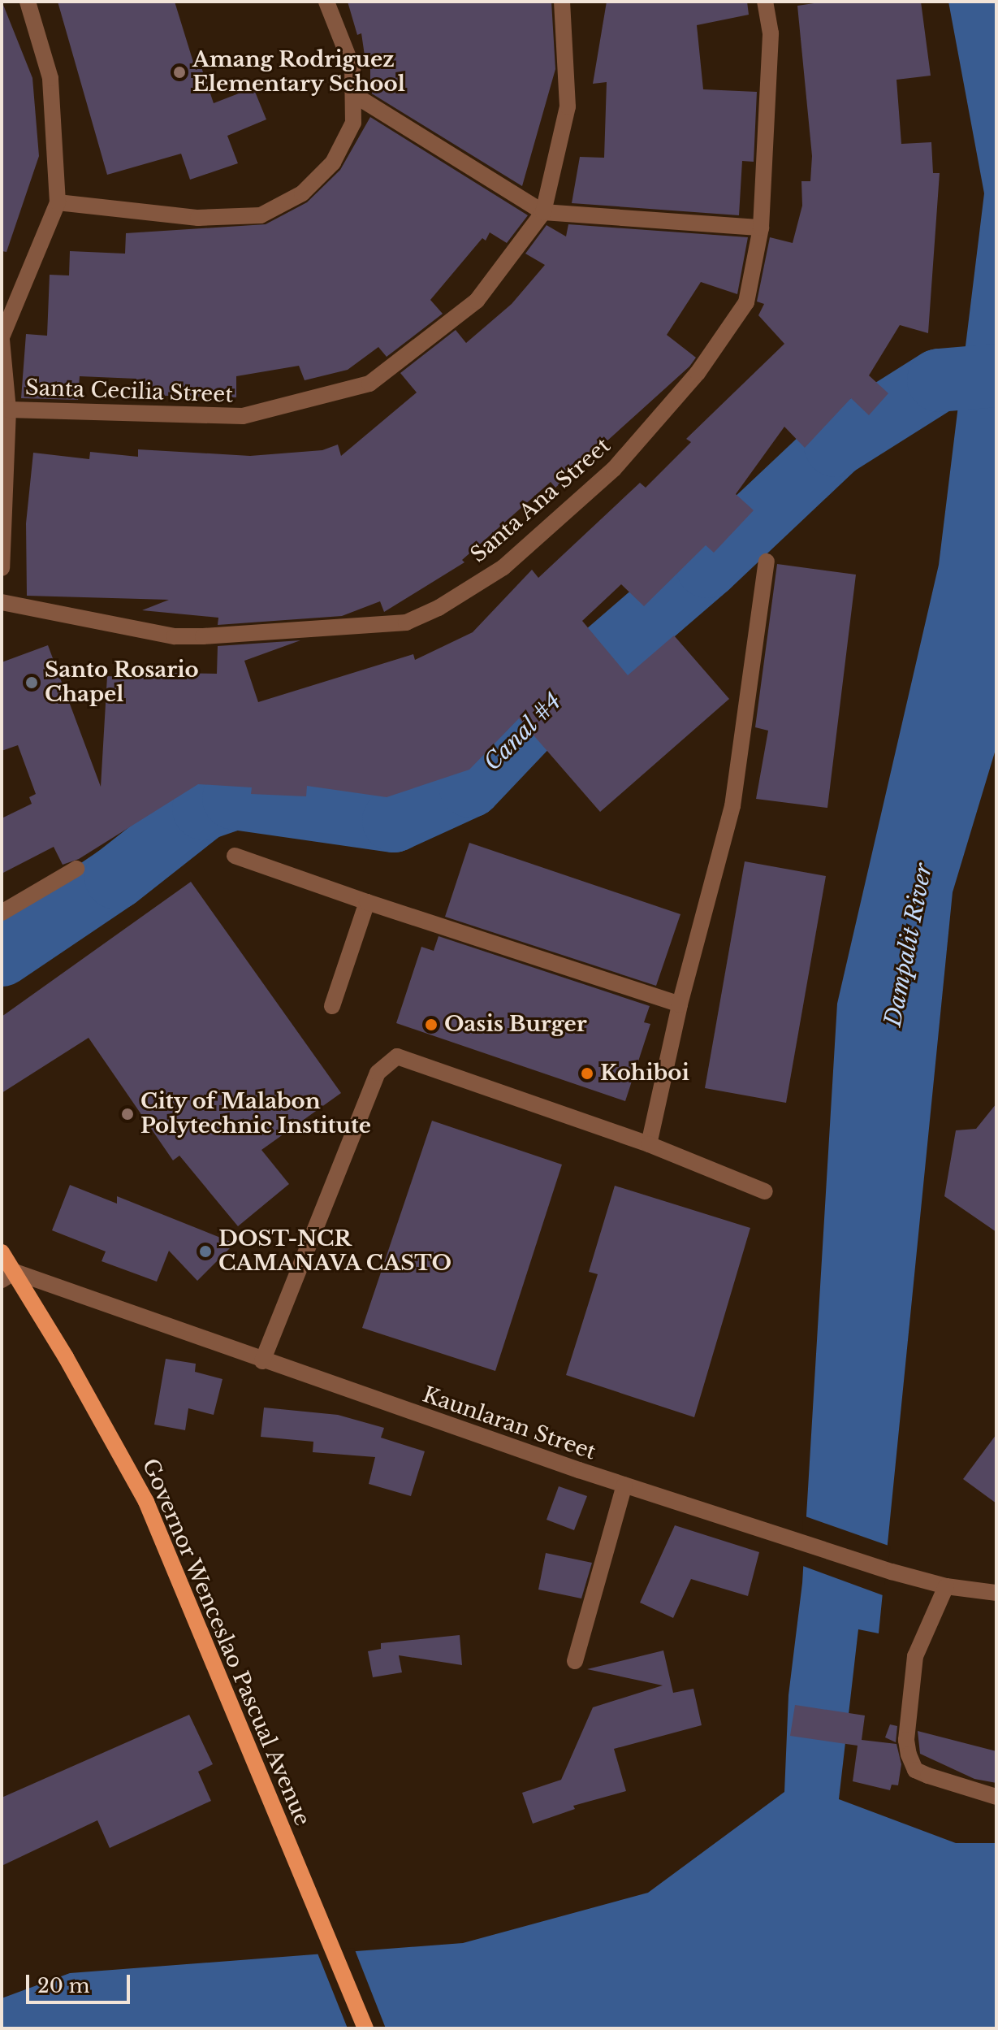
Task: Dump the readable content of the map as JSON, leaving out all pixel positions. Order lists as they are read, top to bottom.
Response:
{
  "streets": {
    "main road": ["Governor Wenceslao Pascual Avenue"],
    "street": ["Santa Cecilia Street", "Santa Ana Street", "Kaunlaran Street"]
  },
  "crossings": [
    ["Kaunlaran Street", "Governor Wenceslao Pascual Avenue"]
  ],
  "water": ["Canal #4", "Dampalit River"],
  "places": [
    "Amang Rodriguez Elementary School",
    "Santo Rosario Chapel",
    "Oasis Burger",
    "Kohiboi",
    "City of Malabon Polytechnic Institute",
    "DOST-NCR CAMANAVA CASTO"
  ],
  "scale_bar": "20 m"
}
